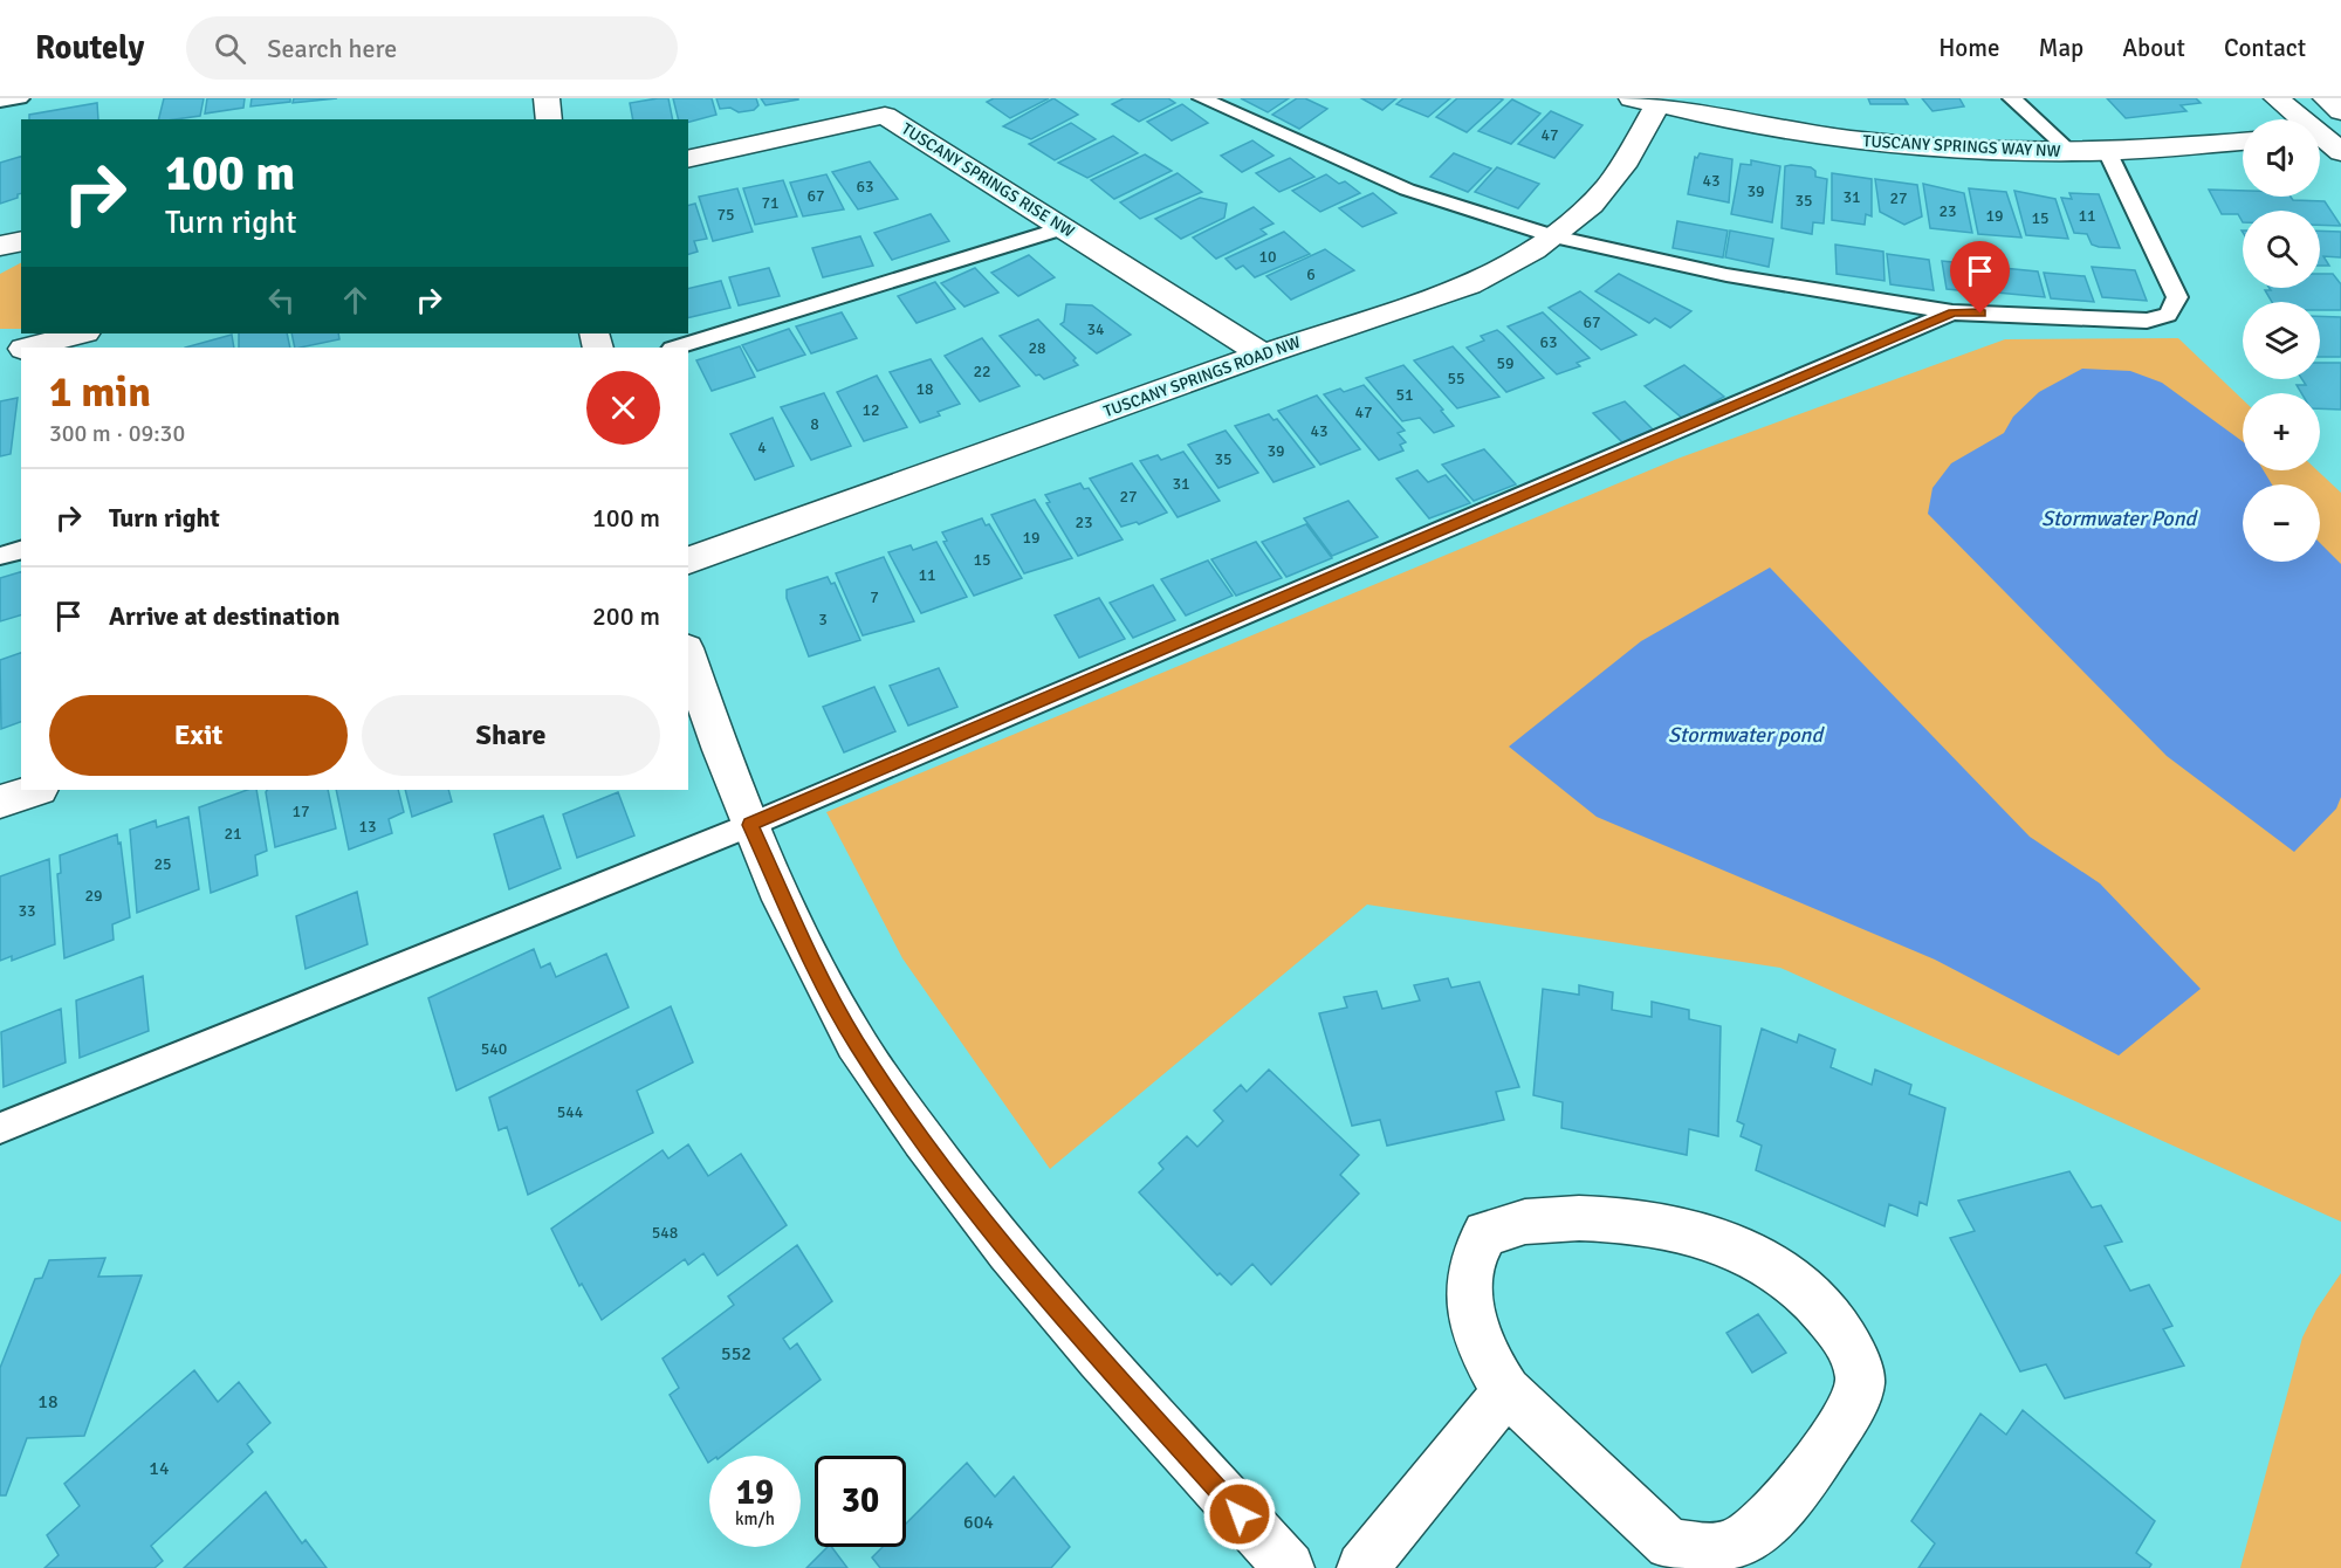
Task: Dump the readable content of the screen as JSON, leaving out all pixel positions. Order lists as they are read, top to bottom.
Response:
{
  "streets": {
    "street": ["TUSCANY SPRINGS WAY NW", "TUSCANY SPRINGS RISE NW", "TUSCANY SPRINGS ROAD NW"]
  },
  "crossings": [
    ["TUSCANY SPRINGS WAY NW", "TUSCANY SPRINGS ROAD NW"],
    ["TUSCANY SPRINGS RISE NW", "TUSCANY SPRINGS ROAD NW"]
  ],
  "water": ["Stormwater Pond", "Stormwater pond"],
  "house_numbers": [
    "47",
    "43",
    "63",
    "39",
    "67",
    "31",
    "27",
    "35",
    "71",
    "23",
    "75",
    "19",
    "11",
    "15",
    "10",
    "6",
    "67",
    "34",
    "63",
    "28",
    "59",
    "22",
    "55",
    "18",
    "51",
    "12",
    "47",
    "8",
    "43",
    "4",
    "39",
    "35",
    "31",
    "27",
    "23",
    "19",
    "15",
    "11",
    "7",
    "3",
    "17",
    "13",
    "21",
    "25",
    "29",
    "33",
    "540",
    "544",
    "548",
    "552",
    "18",
    "14",
    "604"
  ],
  "page": {
    "header": "Routely",
    "search": "Search here",
    "nav": [
      "Home",
      "Map",
      "About",
      "Contact"
    ],
    "map_buttons": ["+", "−"],
    "turn": ["100 m", "Turn right"],
    "heading": ["1 min", "300 m · 09:30"],
    "list": [
      {
        "name": "Turn right",
        "value": "100 m"
      },
      {
        "name": "Arrive at destination",
        "value": "200 m"
      }
    ],
    "buttons": ["Exit", "Share"],
    "speed": "19 km/h",
    "limit": "30"
  }
}
